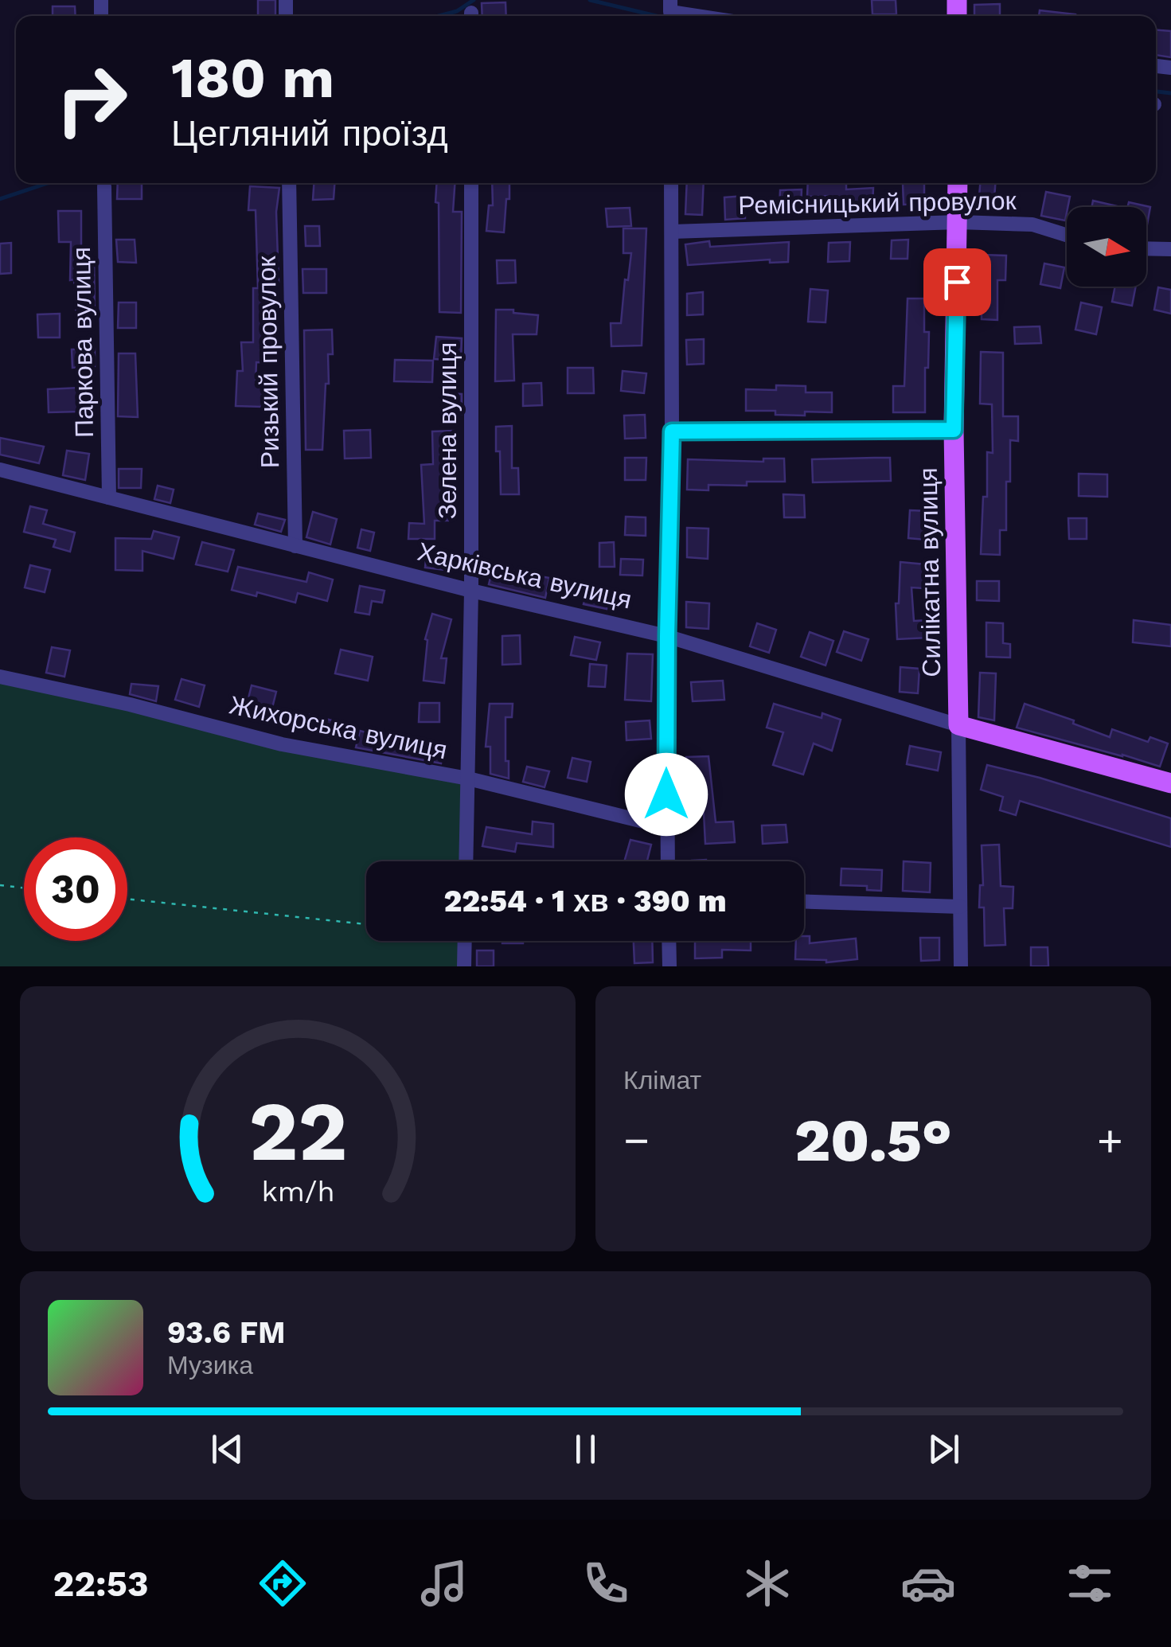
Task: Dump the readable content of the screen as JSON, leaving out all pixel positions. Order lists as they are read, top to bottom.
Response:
{
  "streets": {
    "main road": ["Силікатна вулиця", "Харківська вулиця"],
    "street": [
      "Ремісницький провулок",
      "Паркова вулиця",
      "Ризький провулок",
      "Зелена вулиця",
      "Жихорська вулиця"
    ]
  },
  "crossings": [
    ["Ремісницький провулок", "Силікатна вулиця"],
    ["Паркова вулиця", "Харківська вулиця"],
    ["Ризький провулок", "Харківська вулиця"],
    ["Зелена вулиця", "Харківська вулиця"],
    ["Зелена вулиця", "Жихорська вулиця"],
    ["Силікатна вулиця", "Харківська вулиця"]
  ],
  "north": "right",
  "page": {
    "turn": ["180 m", "Цегляний проїзд"],
    "limit": "30",
    "trip": "22:54 · 1 хв · 390 m",
    "tile": "Клімат",
    "heat": ["−", "20.5°", "+"],
    "song": ["93.6 FM", "Музика"],
    "tabs": "22:53",
    "gauge": ["22", "km/h"]
  }
}
